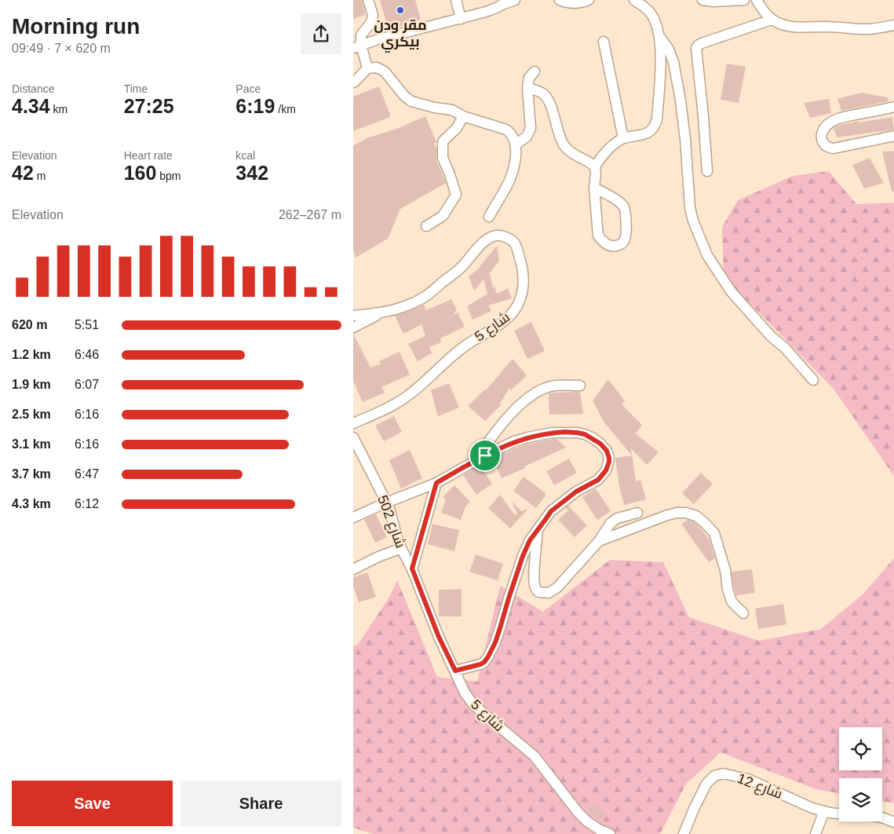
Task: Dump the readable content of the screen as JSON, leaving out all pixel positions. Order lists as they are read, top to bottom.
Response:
{
  "streets": {
    "street": ["شارع 5", "شارع 502", "شارع 12"]
  },
  "crossings": [
    ["شارع 5", "شارع 502"]
  ],
  "places": ["مقر ودن بيكري"],
  "page": {
    "heading": ["Morning run", "09:49 · 7 × 620 m"],
    "stats": [
      ["Distance", "4.34 km"],
      ["Time", "27:25"],
      ["Pace", "6:19 /km"],
      ["Elevation", "42 m"],
      ["Heart rate", "160 bpm"],
      ["kcal", "342"]
    ],
    "chart": ["Elevation", "262–267 m"],
    "list": [
      {
        "name": "620 m",
        "note": "5:51"
      },
      {
        "name": "1.2 km",
        "note": "6:46"
      },
      {
        "name": "1.9 km",
        "note": "6:07"
      },
      {
        "name": "2.5 km",
        "note": "6:16"
      },
      {
        "name": "3.1 km",
        "note": "6:16"
      },
      {
        "name": "3.7 km",
        "note": "6:47"
      },
      {
        "name": "4.3 km",
        "note": "6:12"
      }
    ],
    "buttons": ["Save", "Share"]
  }
}
